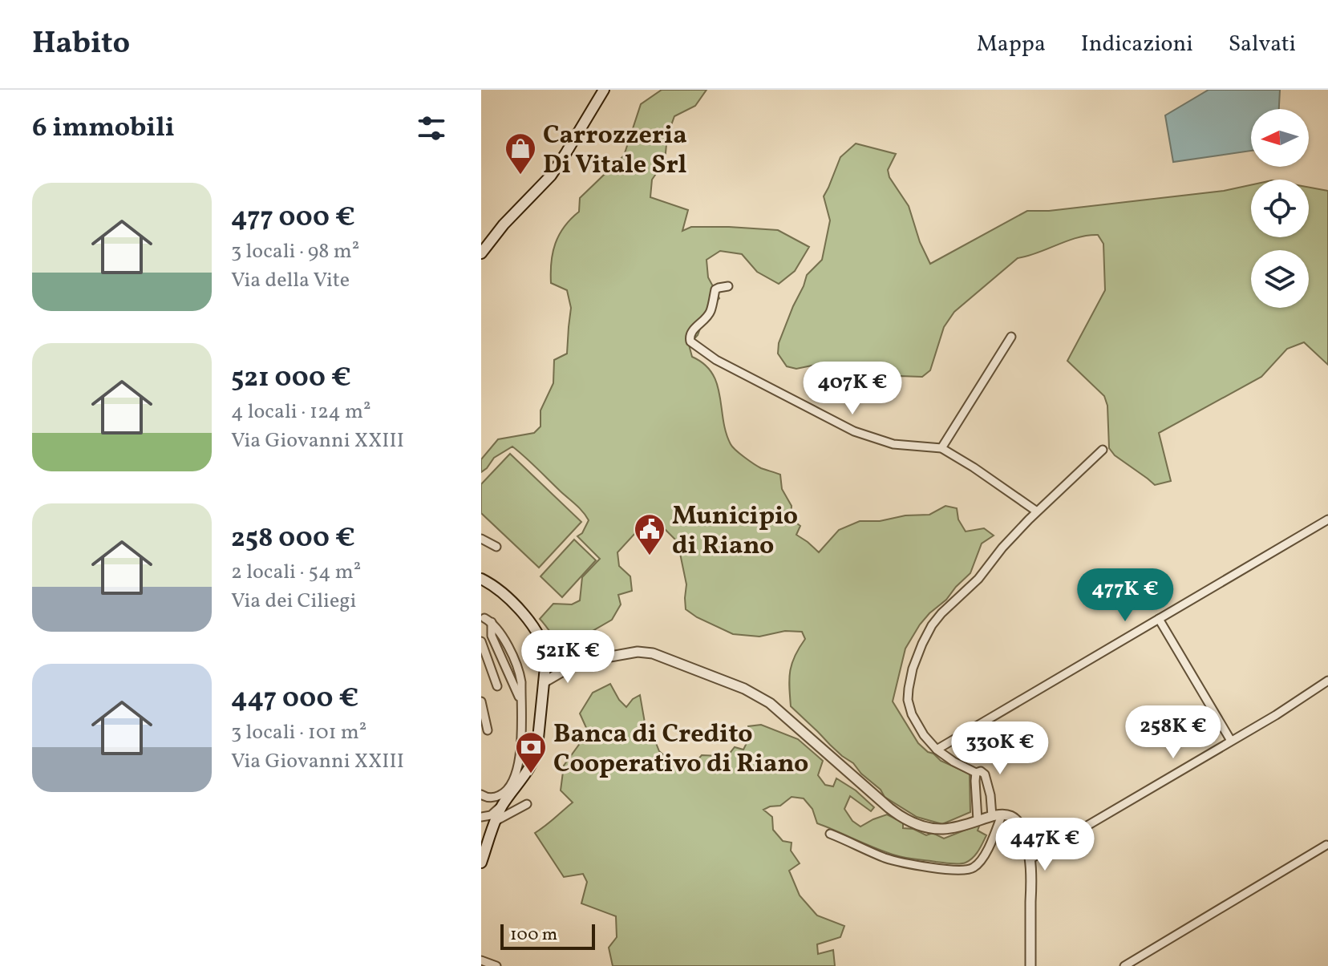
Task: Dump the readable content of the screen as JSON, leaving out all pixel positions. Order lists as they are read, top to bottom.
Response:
{
  "places": {
    "shop": ["Carrozzeria Di Vitale Srl"],
    "public building": ["Municipio di Riano"],
    "bank": ["Banca di Credito Cooperativo di Riano"]
  },
  "scale_bar": "100 m",
  "north": "left",
  "page": {
    "header": "Habito",
    "nav": ["Mappa", "Indicazioni", "Salvati"],
    "heading": "6 immobili",
    "list": [
      {
        "name": "477 000 €",
        "note": "3 locali · 98 m² · Via della Vite"
      },
      {
        "name": "521 000 €",
        "note": "4 locali · 124 m² · Via Giovanni XXIII"
      },
      {
        "name": "258 000 €",
        "note": "2 locali · 54 m² · Via dei Ciliegi"
      },
      {
        "name": "447 000 €",
        "note": "3 locali · 101 m² · Via Giovanni XXIII"
      }
    ],
    "price": [
      "407K €",
      "477K €",
      "521K €",
      "258K €",
      "330K €",
      "447K €"
    ],
    "scale": "100 m"
  }
}
